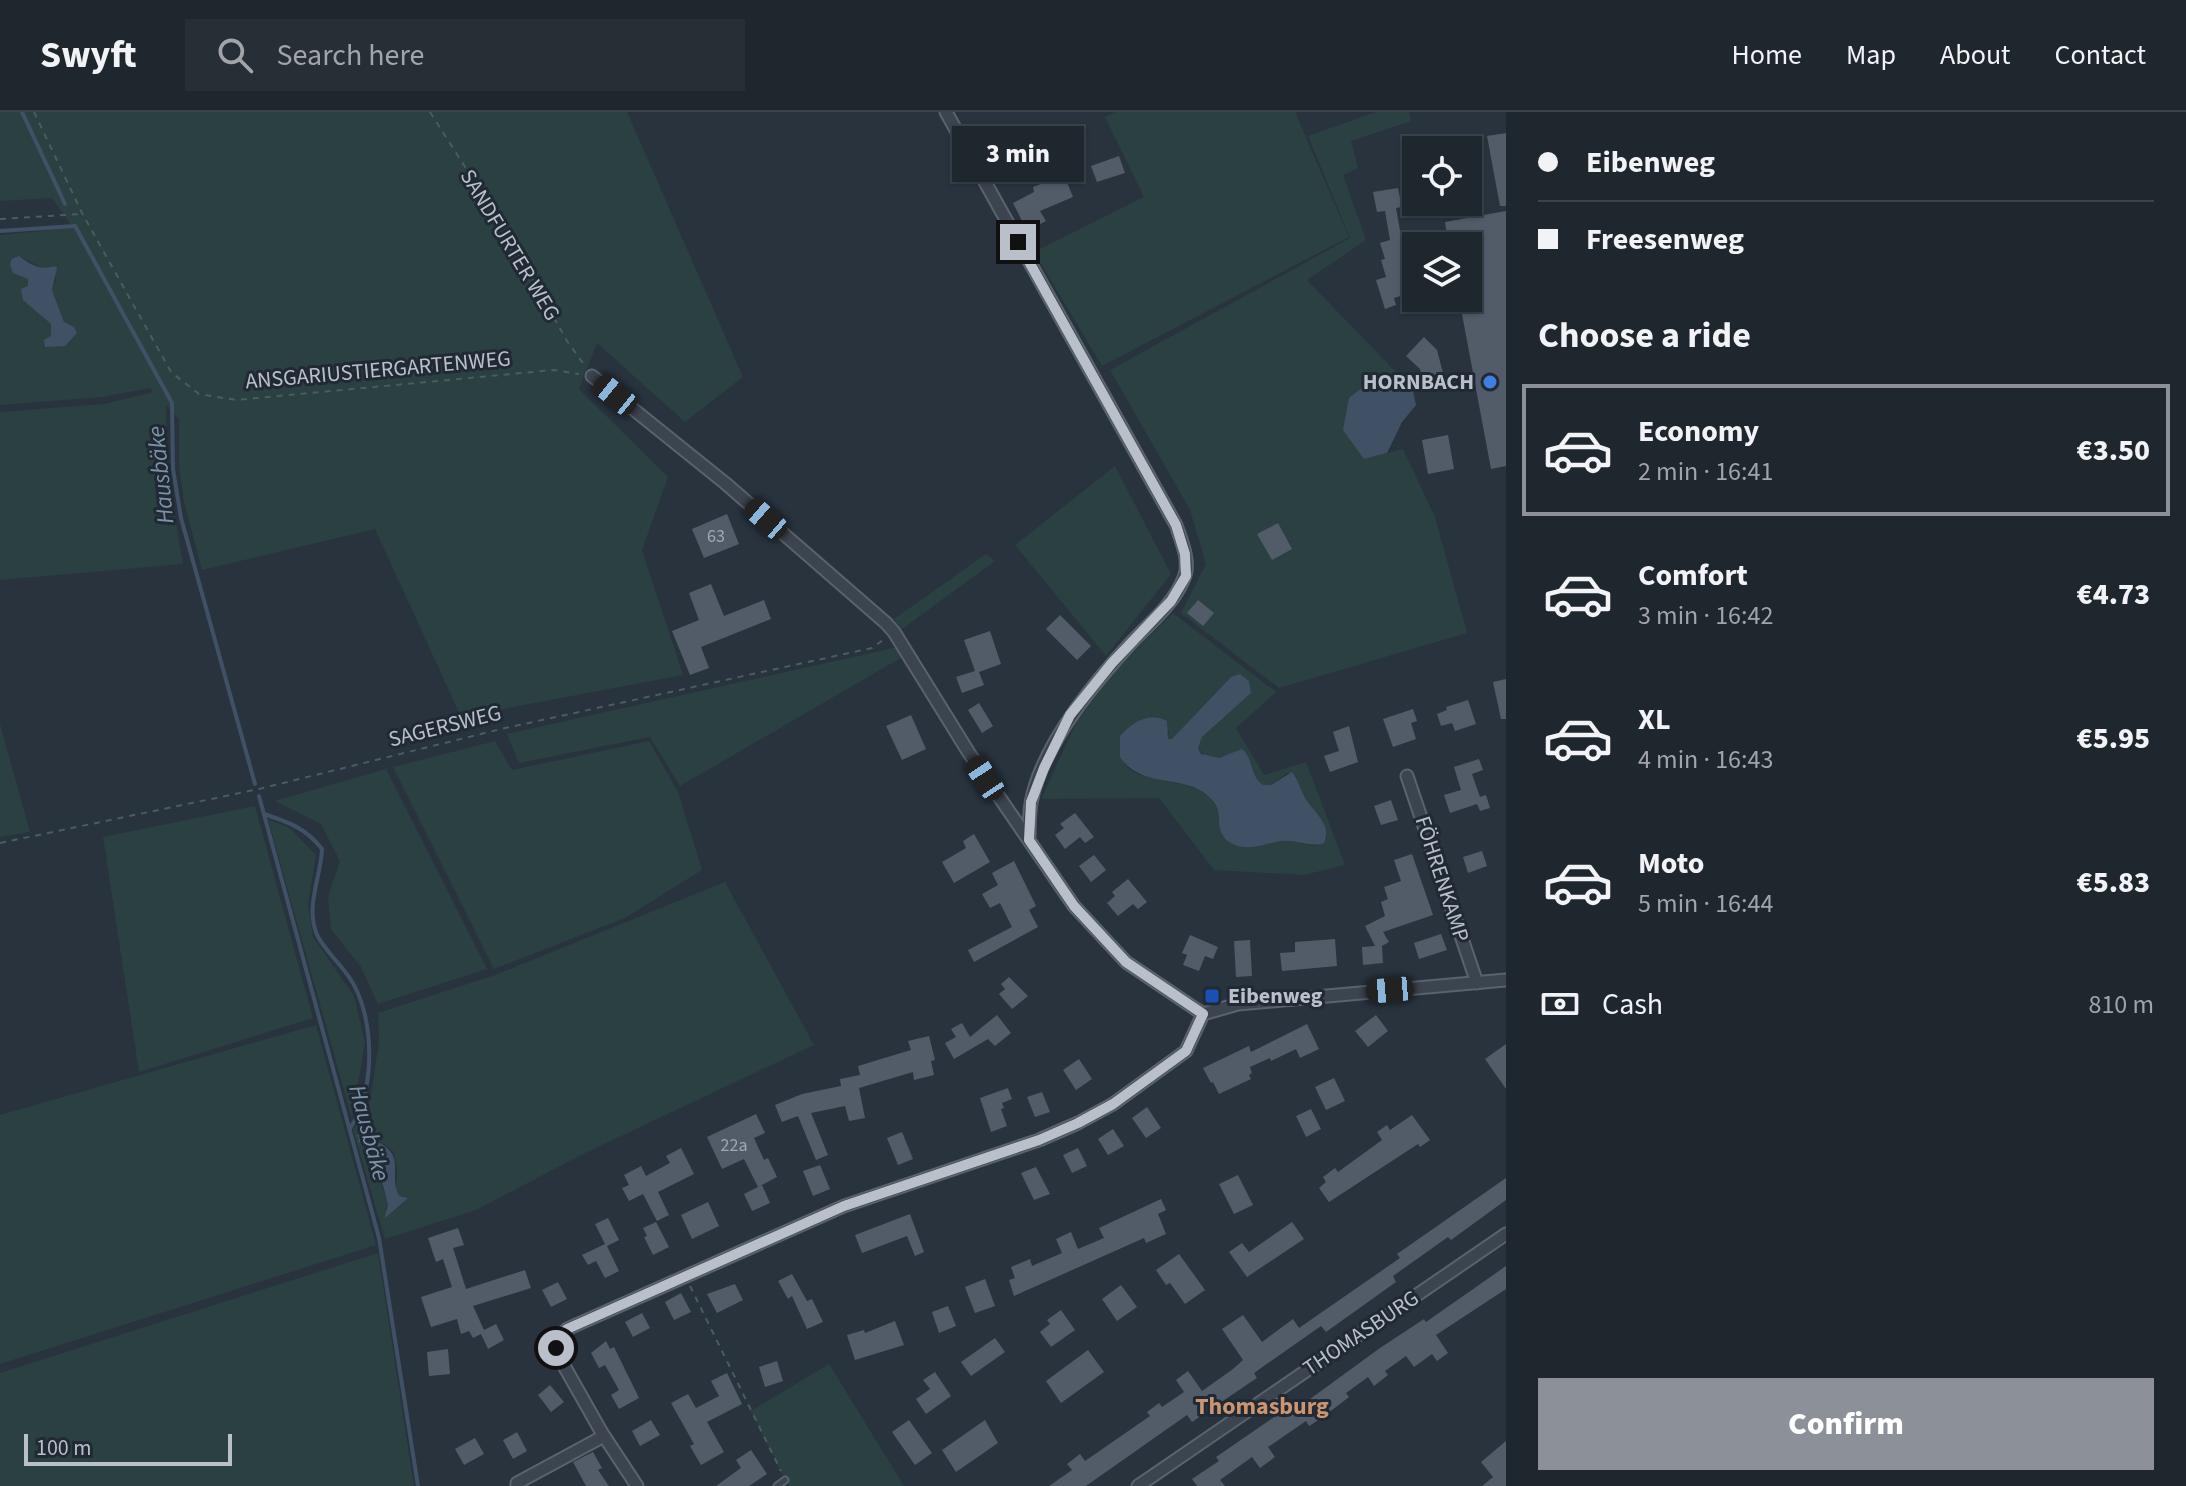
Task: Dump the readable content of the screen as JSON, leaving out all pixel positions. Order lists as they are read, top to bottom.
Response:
{
  "streets": {
    "street": ["FÖHRENKAMP", "THOMASBURG"],
    "path": ["SANDFURTER WEG", "ANSGARIUSTIERGARTENWEG", "SAGERSWEG"]
  },
  "crossings": [
    ["SANDFURTER WEG", "ANSGARIUSTIERGARTENWEG"]
  ],
  "districts": ["Thomasburg"],
  "water": ["Hausbäke"],
  "places": {
    "other": ["HORNBACH"],
    "transit": ["Eibenweg"]
  },
  "house_numbers": ["63", "22a"],
  "scale_bar": "100 m",
  "page": {
    "header": "Swyft",
    "search": "Search here",
    "nav": [
      "Home",
      "Map",
      "About",
      "Contact"
    ],
    "banner": ["Eibenweg", "Freesenweg"],
    "bubble": "3 min",
    "heading": "Choose a ride",
    "list": [
      {
        "name": "Economy",
        "note": "2 min · 16:41",
        "value": "€3.50"
      },
      {
        "name": "Comfort",
        "note": "3 min · 16:42",
        "value": "€4.73"
      },
      {
        "name": "XL",
        "note": "4 min · 16:43",
        "value": "€5.95"
      },
      {
        "name": "Moto",
        "note": "5 min · 16:44",
        "value": "€5.83"
      }
    ],
    "pay": ["Cash", "810 m"],
    "buttons": "Confirm",
    "scale": "100 m"
  }
}
